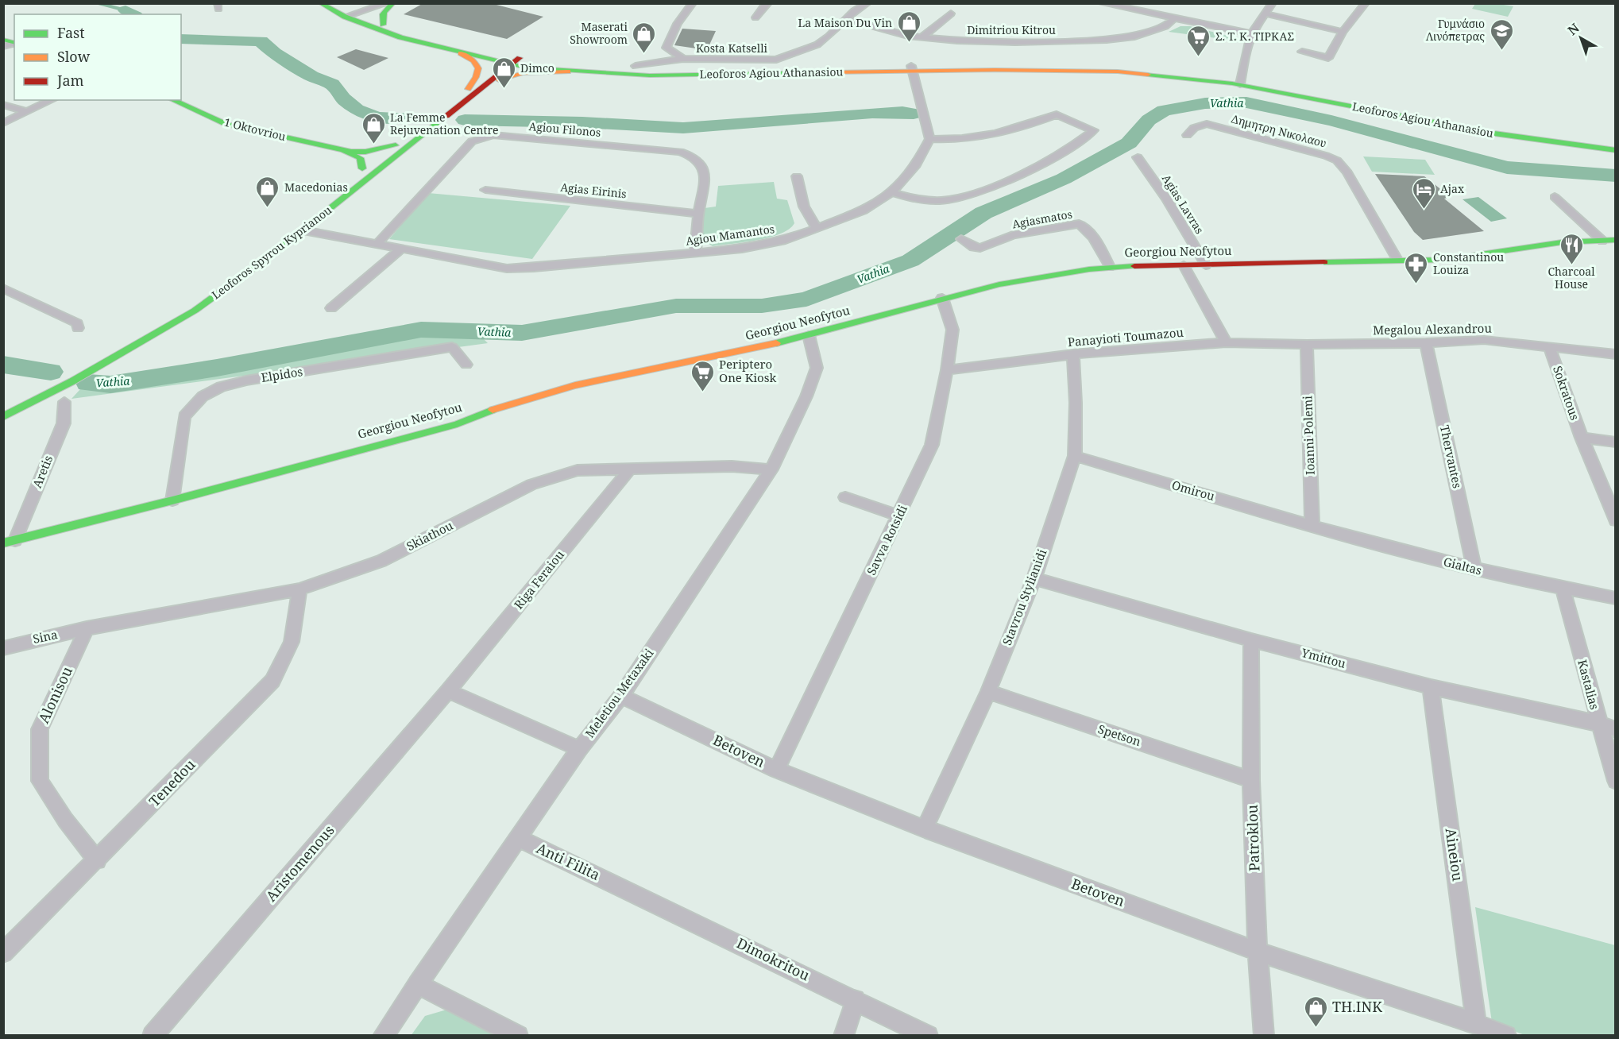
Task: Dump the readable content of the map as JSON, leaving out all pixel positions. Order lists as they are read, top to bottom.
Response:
{
  "streets": {
    "main road": [
      "Leoforos Agiou Athanasiou",
      "1 Oktovriou",
      "Georgiou Neofytou",
      "Leoforos Spyrou Kyprianou"
    ],
    "street": [
      "Dimitriou Kitrou",
      "Kosta Katselli",
      "Agiou Filonos",
      "Δημητρη Νικολαου",
      "Agias Eirinis",
      "Agias Lavras",
      "Agiasmatos",
      "Agiou Mamantos",
      "Megalou Alexandrou",
      "Panayioti Toumazou",
      "Elpidos",
      "Sokratous",
      "Ioanni Polemi",
      "Thervantes",
      "Aretis",
      "Omirou",
      "Skiathou",
      "Savva Rotsidi",
      "Gialtas",
      "Riga Feraiou",
      "Stavrou Stylianidi",
      "Sina",
      "Ymittou",
      "Kastalias",
      "Meletiou Metaxaki",
      "Alonisou",
      "Spetson",
      "Betoven",
      "Tenedou",
      "Patroklou",
      "Aineiou",
      "Anti Filita",
      "Aristomenous",
      "Dimokritou"
    ]
  },
  "crossings": [
    ["Dimitriou Kitrou", "Kosta Katselli"],
    ["Kosta Katselli", "Leoforos Agiou Athanasiou"],
    ["Leoforos Agiou Athanasiou", "Leoforos Spyrou Kyprianou"],
    ["1 Oktovriou", "Leoforos Spyrou Kyprianou"],
    ["Agiou Filonos", "Agias Eirinis"],
    ["Agiou Filonos", "Agiou Mamantos"],
    ["Δημητρη Νικολαου", "Georgiou Neofytou"],
    ["Agias Lavras", "Georgiou Neofytou"],
    ["Agiasmatos", "Georgiou Neofytou"],
    ["Agiou Mamantos", "Leoforos Spyrou Kyprianou"],
    ["Georgiou Neofytou", "Elpidos"],
    ["Georgiou Neofytou", "Aretis"],
    ["Georgiou Neofytou", "Savva Rotsidi"],
    ["Georgiou Neofytou", "Meletiou Metaxaki"],
    ["Megalou Alexandrou", "Panayioti Toumazou"],
    ["Megalou Alexandrou", "Sokratous"],
    ["Megalou Alexandrou", "Ioanni Polemi"],
    ["Megalou Alexandrou", "Thervantes"],
    ["Panayioti Toumazou", "Ioanni Polemi"],
    ["Panayioti Toumazou", "Savva Rotsidi"],
    ["Panayioti Toumazou", "Stavrou Stylianidi"],
    ["Ioanni Polemi", "Omirou"],
    ["Ioanni Polemi", "Gialtas"],
    ["Thervantes", "Gialtas"],
    ["Omirou", "Gialtas"],
    ["Omirou", "Stavrou Stylianidi"],
    ["Skiathou", "Riga Feraiou"],
    ["Skiathou", "Sina"],
    ["Skiathou", "Meletiou Metaxaki"],
    ["Skiathou", "Alonisou"],
    ["Skiathou", "Tenedou"],
    ["Savva Rotsidi", "Betoven"],
    ["Gialtas", "Kastalias"],
    ["Riga Feraiou", "Aristomenous"],
    ["Stavrou Stylianidi", "Ymittou"],
    ["Stavrou Stylianidi", "Spetson"],
    ["Stavrou Stylianidi", "Betoven"],
    ["Sina", "Alonisou"],
    ["Ymittou", "Kastalias"],
    ["Ymittou", "Patroklou"],
    ["Ymittou", "Aineiou"],
    ["Meletiou Metaxaki", "Betoven"],
    ["Meletiou Metaxaki", "Anti Filita"],
    ["Alonisou", "Tenedou"],
    ["Spetson", "Patroklou"],
    ["Betoven", "Patroklou"],
    ["Betoven", "Aineiou"],
    ["Anti Filita", "Dimokritou"]
  ],
  "water": ["Vathia"],
  "places": {
    "shop": [
      "La Maison Du Vin",
      "Maserati Showroom",
      "Dimco",
      "La Femme Rejuvenation Centre",
      "Macedonias",
      "TH.INK"
    ],
    "school or university": ["Γυμνάσιο Λινόπετρας"],
    "supermarket": ["Σ. Τ. Κ. ΤΙΡΚΑΣ", "Periptero One Kiosk"],
    "hotel": ["Ajax"],
    "restaurant": ["Charcoal House"],
    "pharmacy": ["Constantinou Louiza"]
  },
  "legend": ["Fast", "Slow", "Jam"],
  "north": "top left"
}
